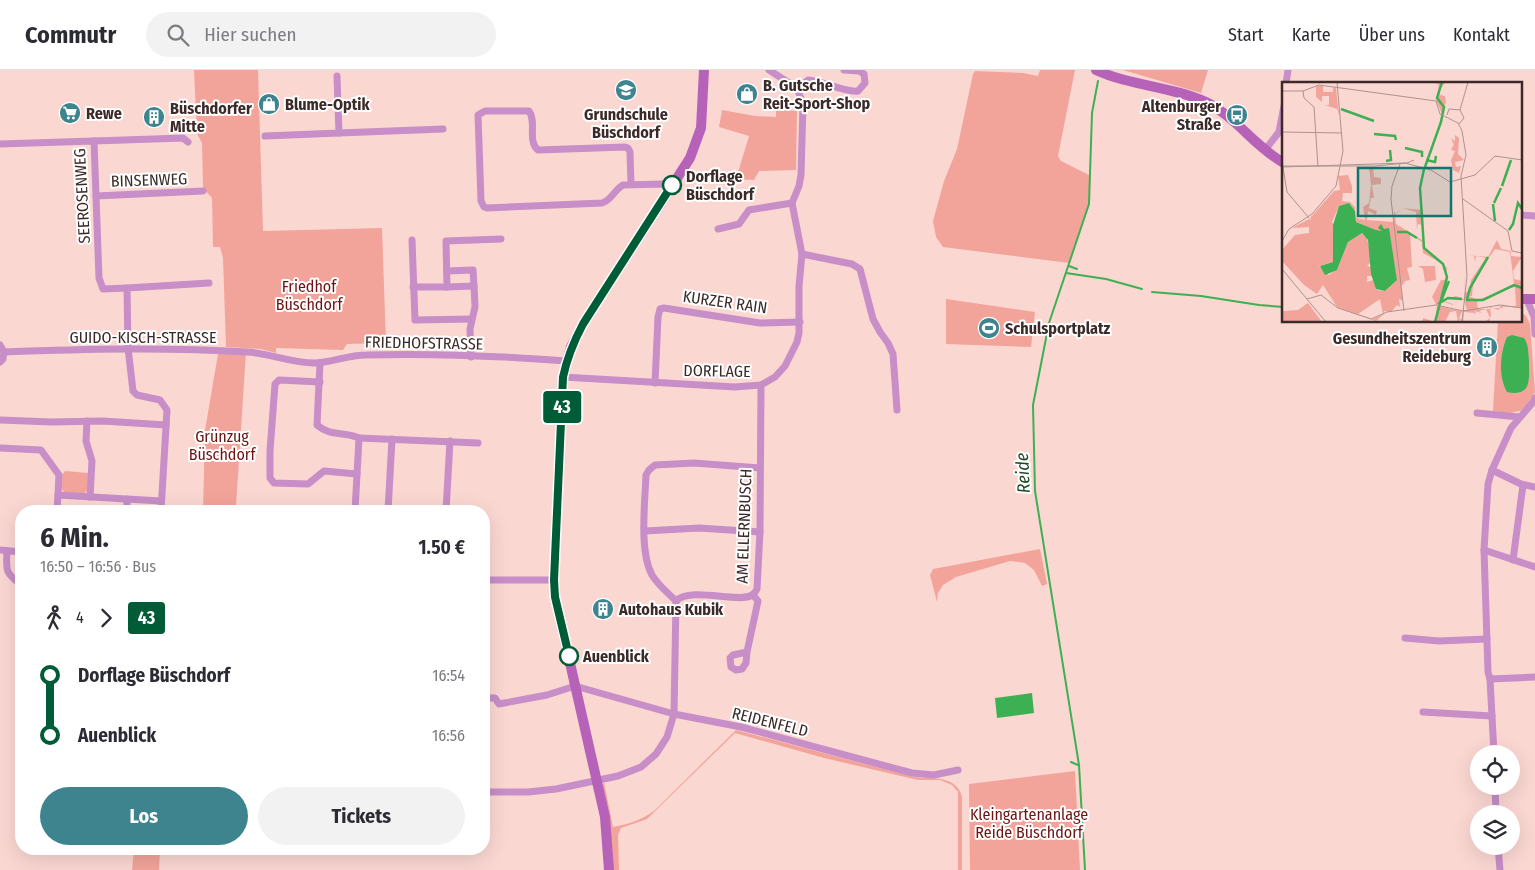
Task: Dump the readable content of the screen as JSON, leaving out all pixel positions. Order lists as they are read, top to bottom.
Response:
{
  "streets": {
    "street": [
      "BINSENWEG",
      "SEEROSENWEG",
      "KURZER RAIN",
      "GUIDO-KISCH-STRASSE",
      "FRIEDHOFSTRASSE",
      "DORFLAGE",
      "AM ELLERNBUSCH",
      "REIDENFELD"
    ]
  },
  "crossings": [
    ["BINSENWEG", "SEEROSENWEG"],
    ["KURZER RAIN", "DORFLAGE"],
    ["GUIDO-KISCH-STRASSE", "FRIEDHOFSTRASSE"],
    ["DORFLAGE", "AM ELLERNBUSCH"]
  ],
  "water": ["Reide"],
  "parks": ["Friedhof Büschdorf", "Grünzug Büschdorf", "Kleingartenanlage Reide Büschdorf"],
  "places": {
    "school or university": ["Grundschule Büschdorf"],
    "shop": ["B. Gutsche Reit-Sport-Shop", "Blume-Optik"],
    "supermarket": ["Rewe"],
    "bus stop": ["Altenburger Straße"],
    "building": ["Büschdorfer Mitte", "Gesundheitszentrum Reideburg", "Autohaus Kubik"],
    "other": ["Dorflage Büschdorf", "Auenblick"],
    "sports": ["Schulsportplatz"]
  },
  "lines": ["bus line 43"],
  "page": {
    "header": "Commutr",
    "search": "Hier suchen",
    "nav": [
      "Start",
      "Karte",
      "Über uns",
      "Kontakt"
    ],
    "on_map": "43",
    "heading": ["6 Min.", "16:50 – 16:56 · Bus", "1.50 €"],
    "legs": ["4", "43"],
    "list": [
      {
        "name": "Dorflage Büschdorf",
        "value": "16:54"
      },
      {
        "name": "Auenblick",
        "value": "16:56"
      }
    ],
    "buttons": ["Los", "Tickets"]
  }
}
